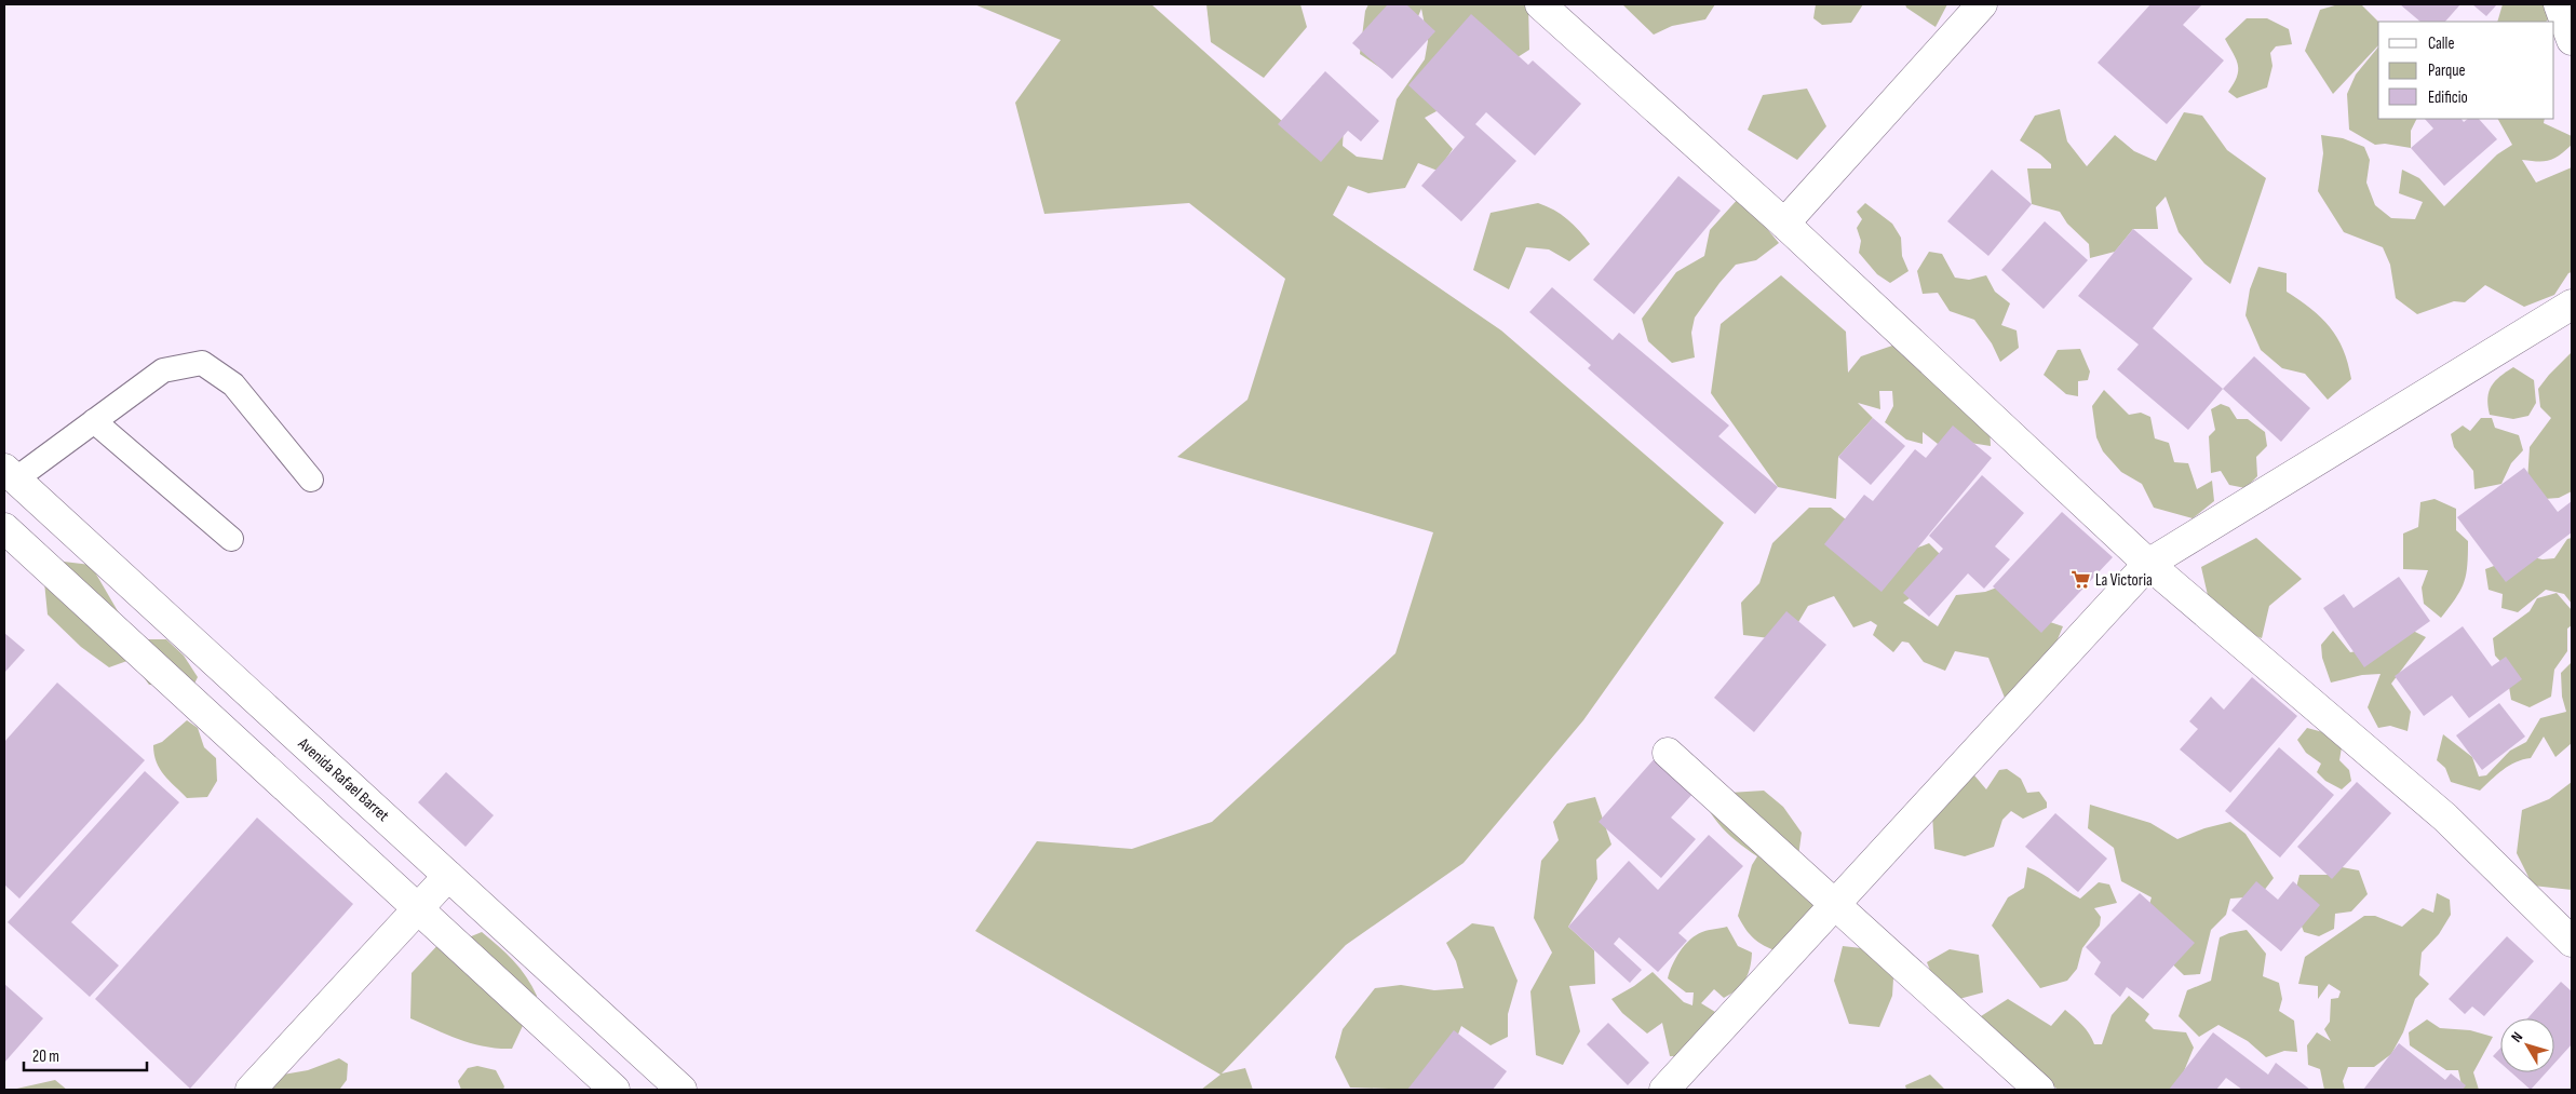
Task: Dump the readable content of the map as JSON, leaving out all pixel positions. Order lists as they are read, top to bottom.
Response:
{
  "streets": {
    "street": ["Avenida Rafael Barret"]
  },
  "places": {
    "supermarket": ["La Victoria"]
  },
  "legend": ["Calle", "Parque", "Edificio"],
  "scale_bar": "20 m",
  "north": "top left"
}
